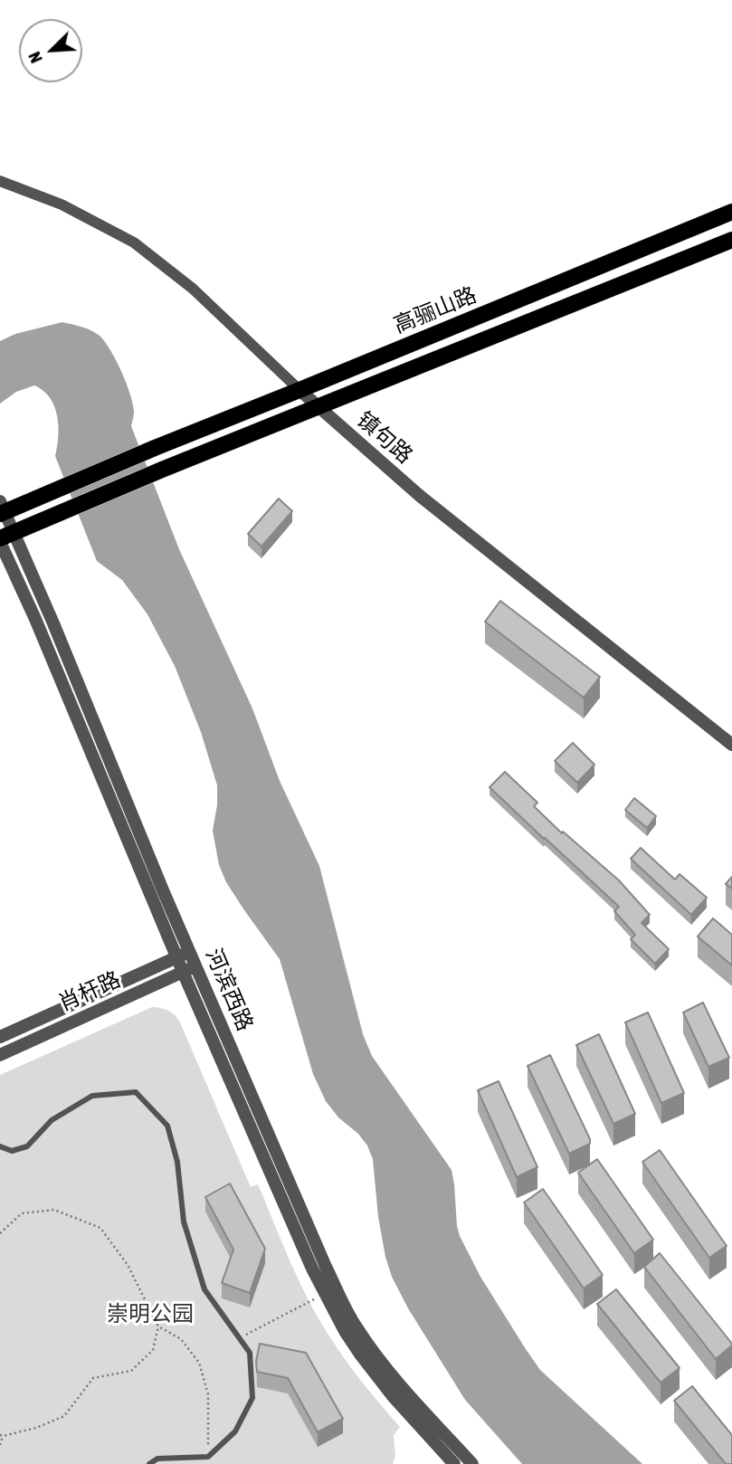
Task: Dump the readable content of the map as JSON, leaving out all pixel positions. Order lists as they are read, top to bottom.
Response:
{
  "streets": {
    "main road": ["高骊山路"],
    "street": ["镇句路", "河滨西路", "肖杆路"]
  },
  "crossings": [
    ["高骊山路", "镇句路"],
    ["高骊山路", "河滨西路"],
    ["河滨西路", "肖杆路"]
  ],
  "parks": ["崇明公园"],
  "north": "bottom left"
}
